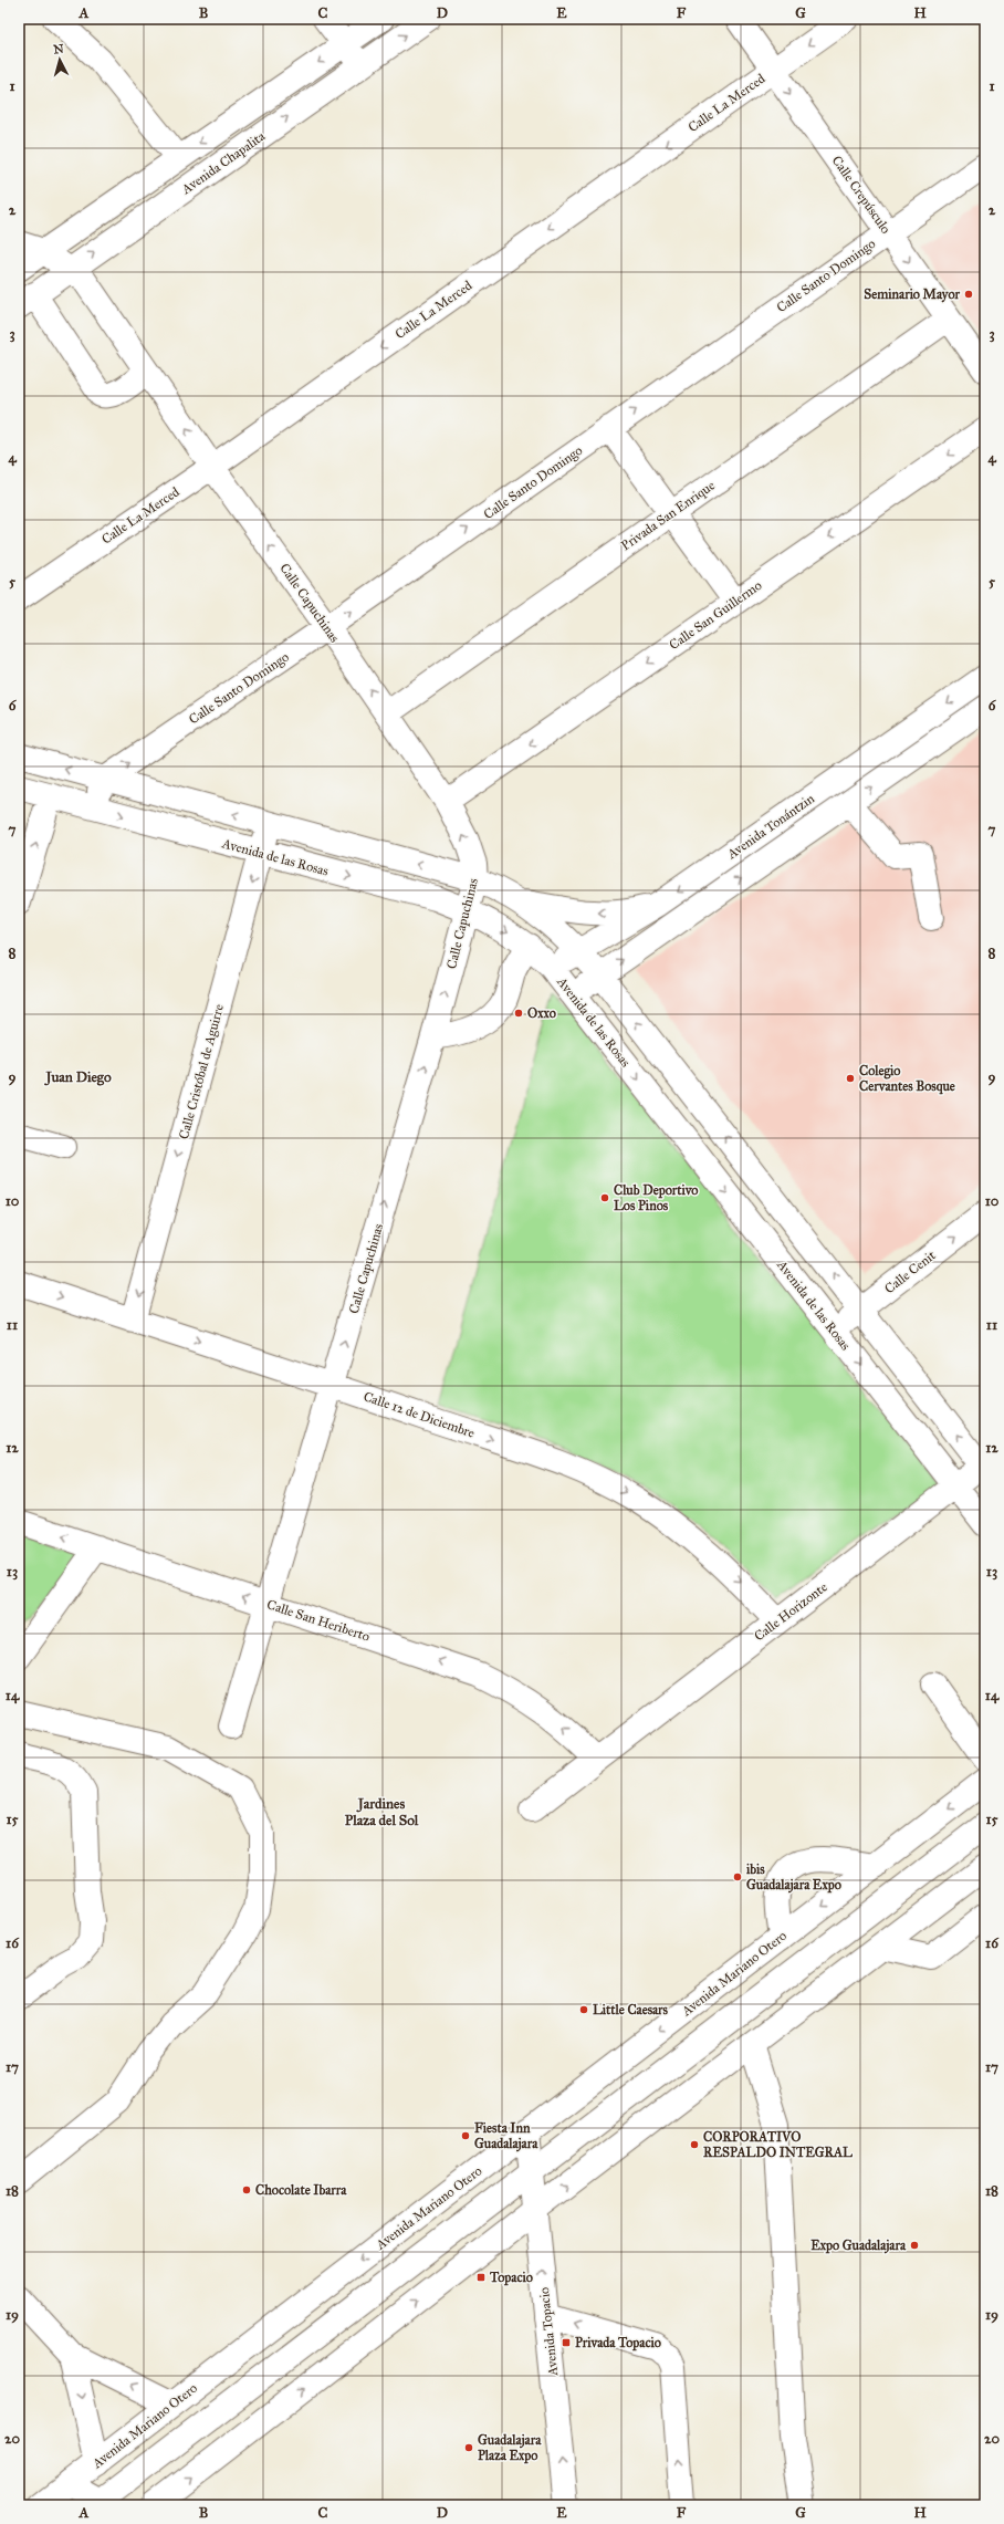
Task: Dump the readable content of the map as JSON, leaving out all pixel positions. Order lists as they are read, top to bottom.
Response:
{
  "streets": {
    "street": [
      "Calle La Merced",
      "Avenida Chapalita",
      "Calle Crepúsculo",
      "Calle Santo Domingo",
      "Privada San Enrique",
      "Calle Capuchinas",
      "Calle San Guillermo",
      "Avenida Tonántzin",
      "Avenida de las Rosas",
      "Calle Cristóbal de Aguirre",
      "Calle Cenit",
      "Calle 12 de Diciembre",
      "Calle Horizonte",
      "Calle San Heriberto",
      "Avenida Mariano Otero",
      "Avenida Topacio"
    ]
  },
  "crossings": [
    ["Calle La Merced", "Calle Crepúsculo"],
    ["Calle La Merced", "Calle Capuchinas"],
    ["Avenida Chapalita", "Calle Capuchinas"],
    ["Calle Crepúsculo", "Calle Santo Domingo"],
    ["Calle Crepúsculo", "Privada San Enrique"],
    ["Calle Santo Domingo", "Calle Capuchinas"],
    ["Privada San Enrique", "Calle Capuchinas"],
    ["Calle Capuchinas", "Calle San Guillermo"],
    ["Calle Capuchinas", "Avenida de las Rosas"],
    ["Calle Capuchinas", "Calle 12 de Diciembre"],
    ["Calle Capuchinas", "Calle San Heriberto"],
    ["Avenida Tonántzin", "Avenida de las Rosas"],
    ["Avenida de las Rosas", "Calle Cristóbal de Aguirre"],
    ["Avenida de las Rosas", "Calle Cenit"],
    ["Avenida de las Rosas", "Calle Horizonte"],
    ["Calle Cristóbal de Aguirre", "Calle 12 de Diciembre"],
    ["Calle 12 de Diciembre", "Calle Horizonte"],
    ["Calle Horizonte", "Calle San Heriberto"],
    ["Avenida Mariano Otero", "Avenida Topacio"]
  ],
  "one_way": [
    "Calle La Merced",
    "Calle Crepúsculo",
    "Calle Santo Domingo",
    "Calle Capuchinas",
    "Calle San Guillermo",
    "Calle Cristóbal de Aguirre",
    "Calle Cenit",
    "Calle 12 de Diciembre",
    "Calle San Heriberto",
    "Avenida Topacio"
  ],
  "districts": ["Juan Diego", "Jardines Plaza del Sol"],
  "places": {
    "other": [
      "Seminario Mayor",
      "Oxxo",
      "Colegio Cervantes Bosque",
      "Club Deportivo Los Pinos",
      "ibis Guadalajara Expo",
      "Little Caesars",
      "Fiesta Inn Guadalajara",
      "CORPORATIVO RESPALDO INTEGRAL",
      "Chocolate Ibarra",
      "Expo Guadalajara",
      "Guadalajara Plaza Expo"
    ],
    "transit": ["Topacio", "Privada Topacio"]
  },
  "north": "top",
  "grid": {
    "columns": [
      "A",
      "B",
      "C",
      "D",
      "E",
      "F",
      "G",
      "H"
    ],
    "rows": [
      "1",
      "2",
      "3",
      "4",
      "5",
      "6",
      "7",
      "8",
      "9",
      "10",
      "11",
      "12",
      "13",
      "14",
      "15",
      "16",
      "17",
      "18",
      "19",
      "20"
    ]
  }
}
